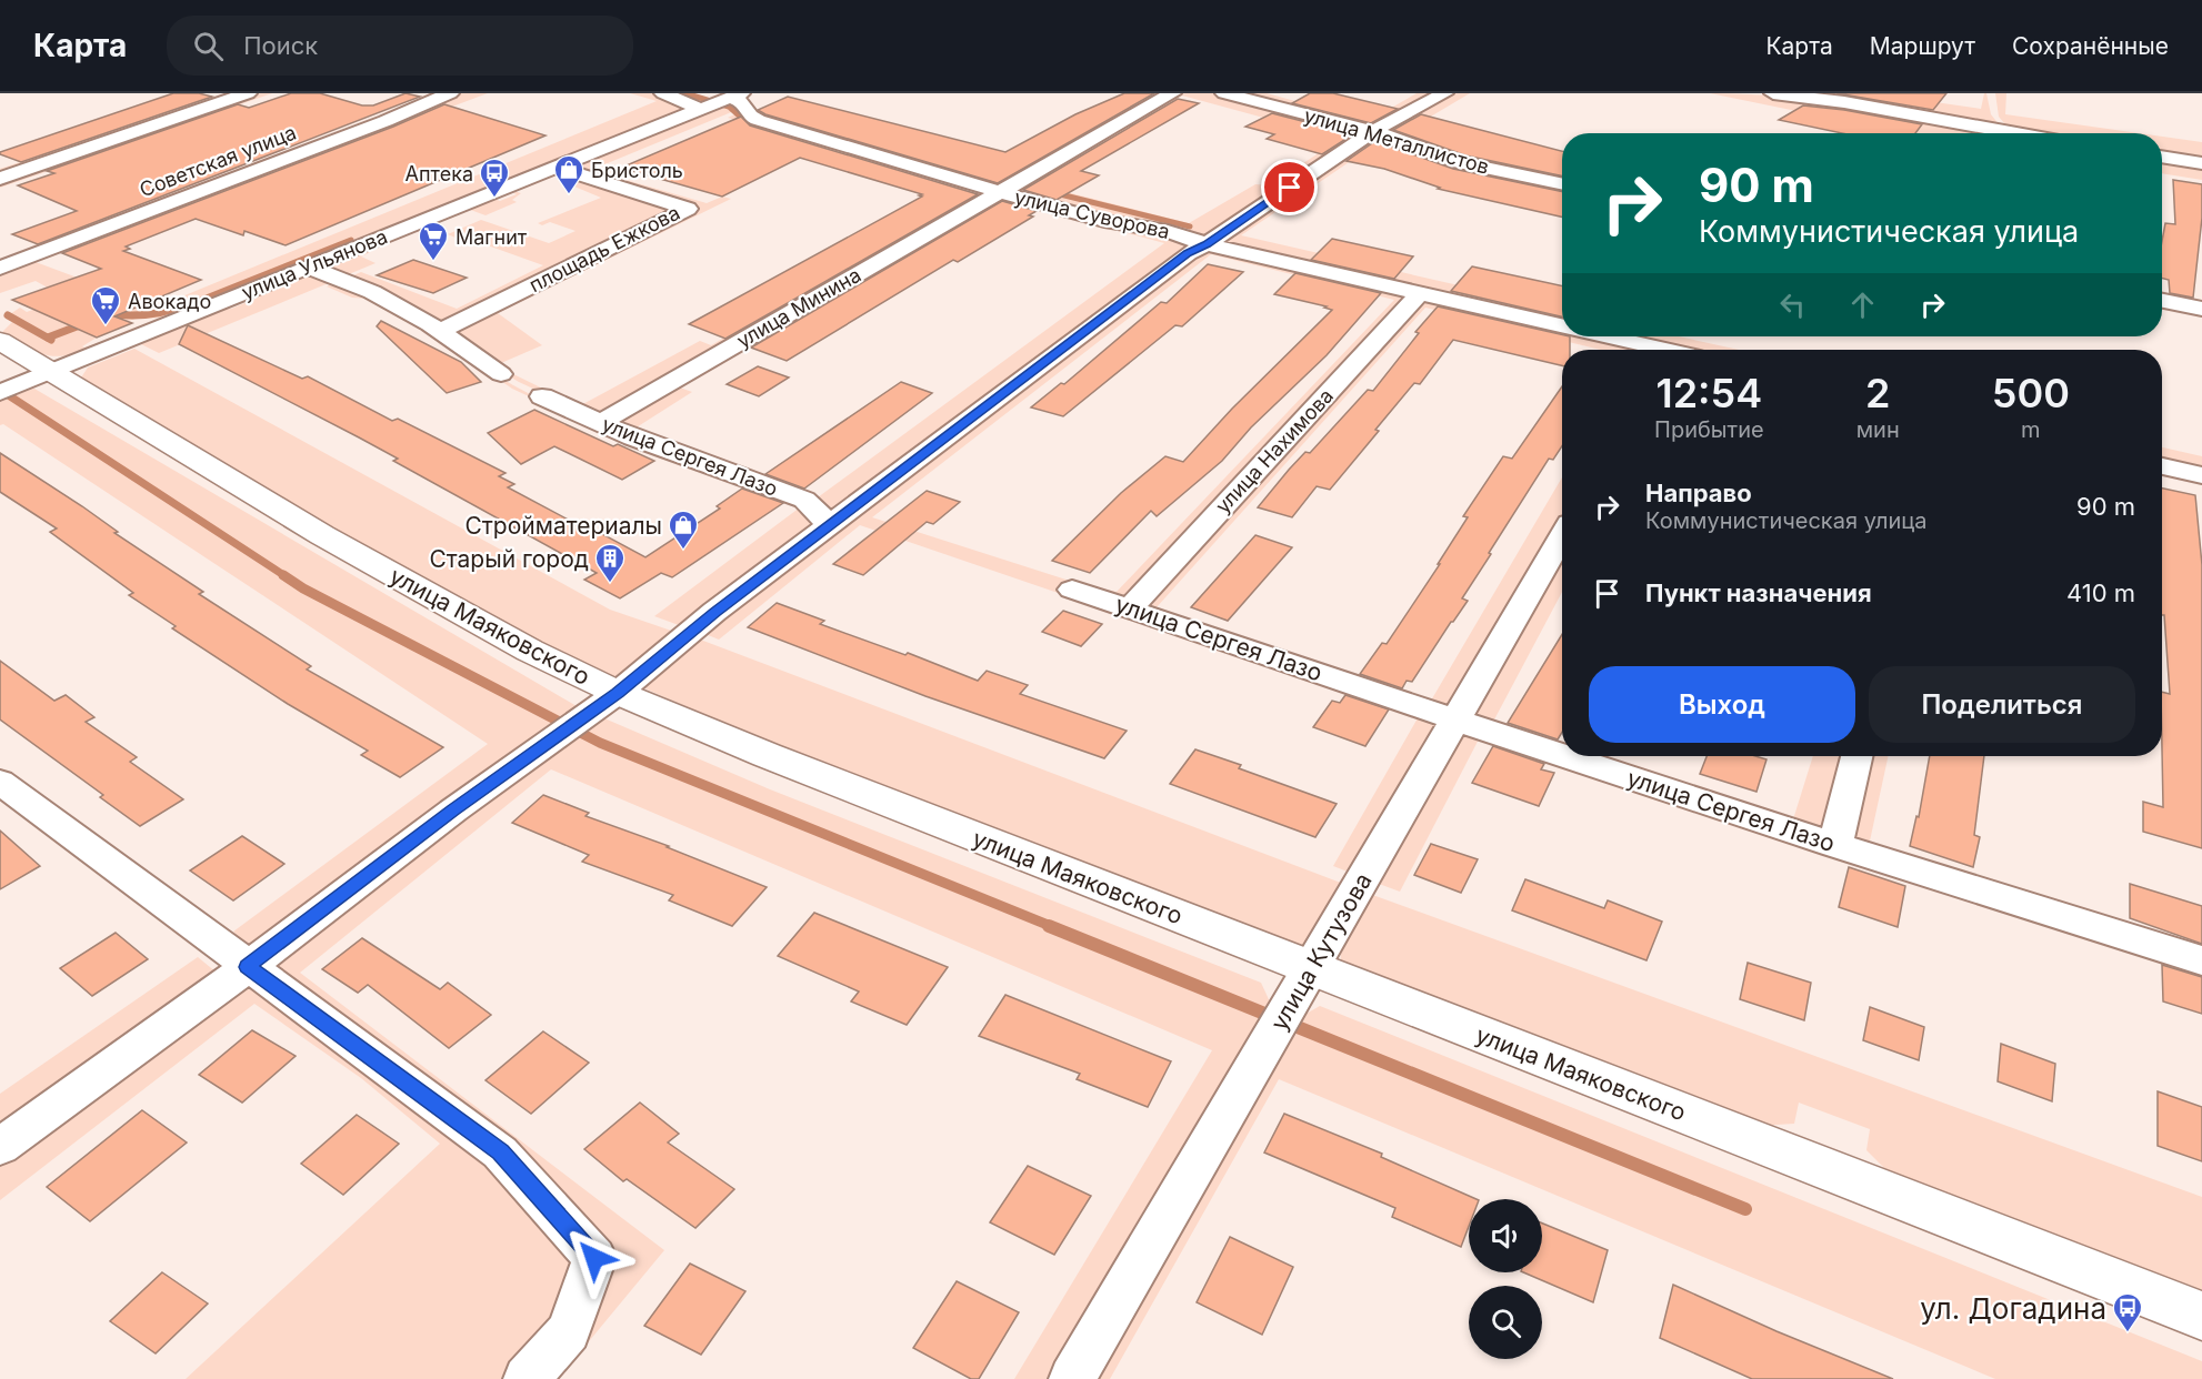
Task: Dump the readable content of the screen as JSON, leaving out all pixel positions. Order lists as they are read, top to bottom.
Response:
{
  "streets": {
    "main road": ["улица Маяковского"],
    "street": [
      "улица Металлистов",
      "Советская улица",
      "улица Суворова",
      "площадь Ежкова",
      "улица Ульянова",
      "улица Минина",
      "улица Нахимова",
      "улица Сергея Лазо",
      "улица Кутузова"
    ]
  },
  "crossings": [
    ["улица Суворова", "улица Ульянова"],
    ["улица Суворова", "улица Минина"],
    ["улица Суворова", "улица Нахимова"],
    ["площадь Ежкова", "улица Ульянова"],
    ["улица Ульянова", "улица Маяковского"],
    ["улица Минина", "улица Сергея Лазо"],
    ["улица Нахимова", "улица Сергея Лазо"],
    ["улица Сергея Лазо", "улица Кутузова"],
    ["улица Маяковского", "улица Кутузова"]
  ],
  "places": {
    "shop": ["Бристоль", "Стройматериалы"],
    "bus stop": ["Аптека", "ул. Догадина"],
    "supermarket": ["Магнит", "Авокадо"],
    "building": ["Старый город"]
  },
  "page": {
    "header": "Карта",
    "search": "Поиск",
    "nav": ["Карта", "Маршрут", "Сохранённые"],
    "turn": ["90 m", "Коммунистическая улица"],
    "eta": [
      "12:54",
      "Прибытие",
      "2",
      "мин",
      "500",
      "m"
    ],
    "list": [
      {
        "name": "Направо",
        "note": "Коммунистическая улица",
        "value": "90 m"
      },
      {
        "name": "Пункт назначения",
        "value": "410 m"
      }
    ],
    "buttons": ["Выход", "Поделиться"]
  }
}
